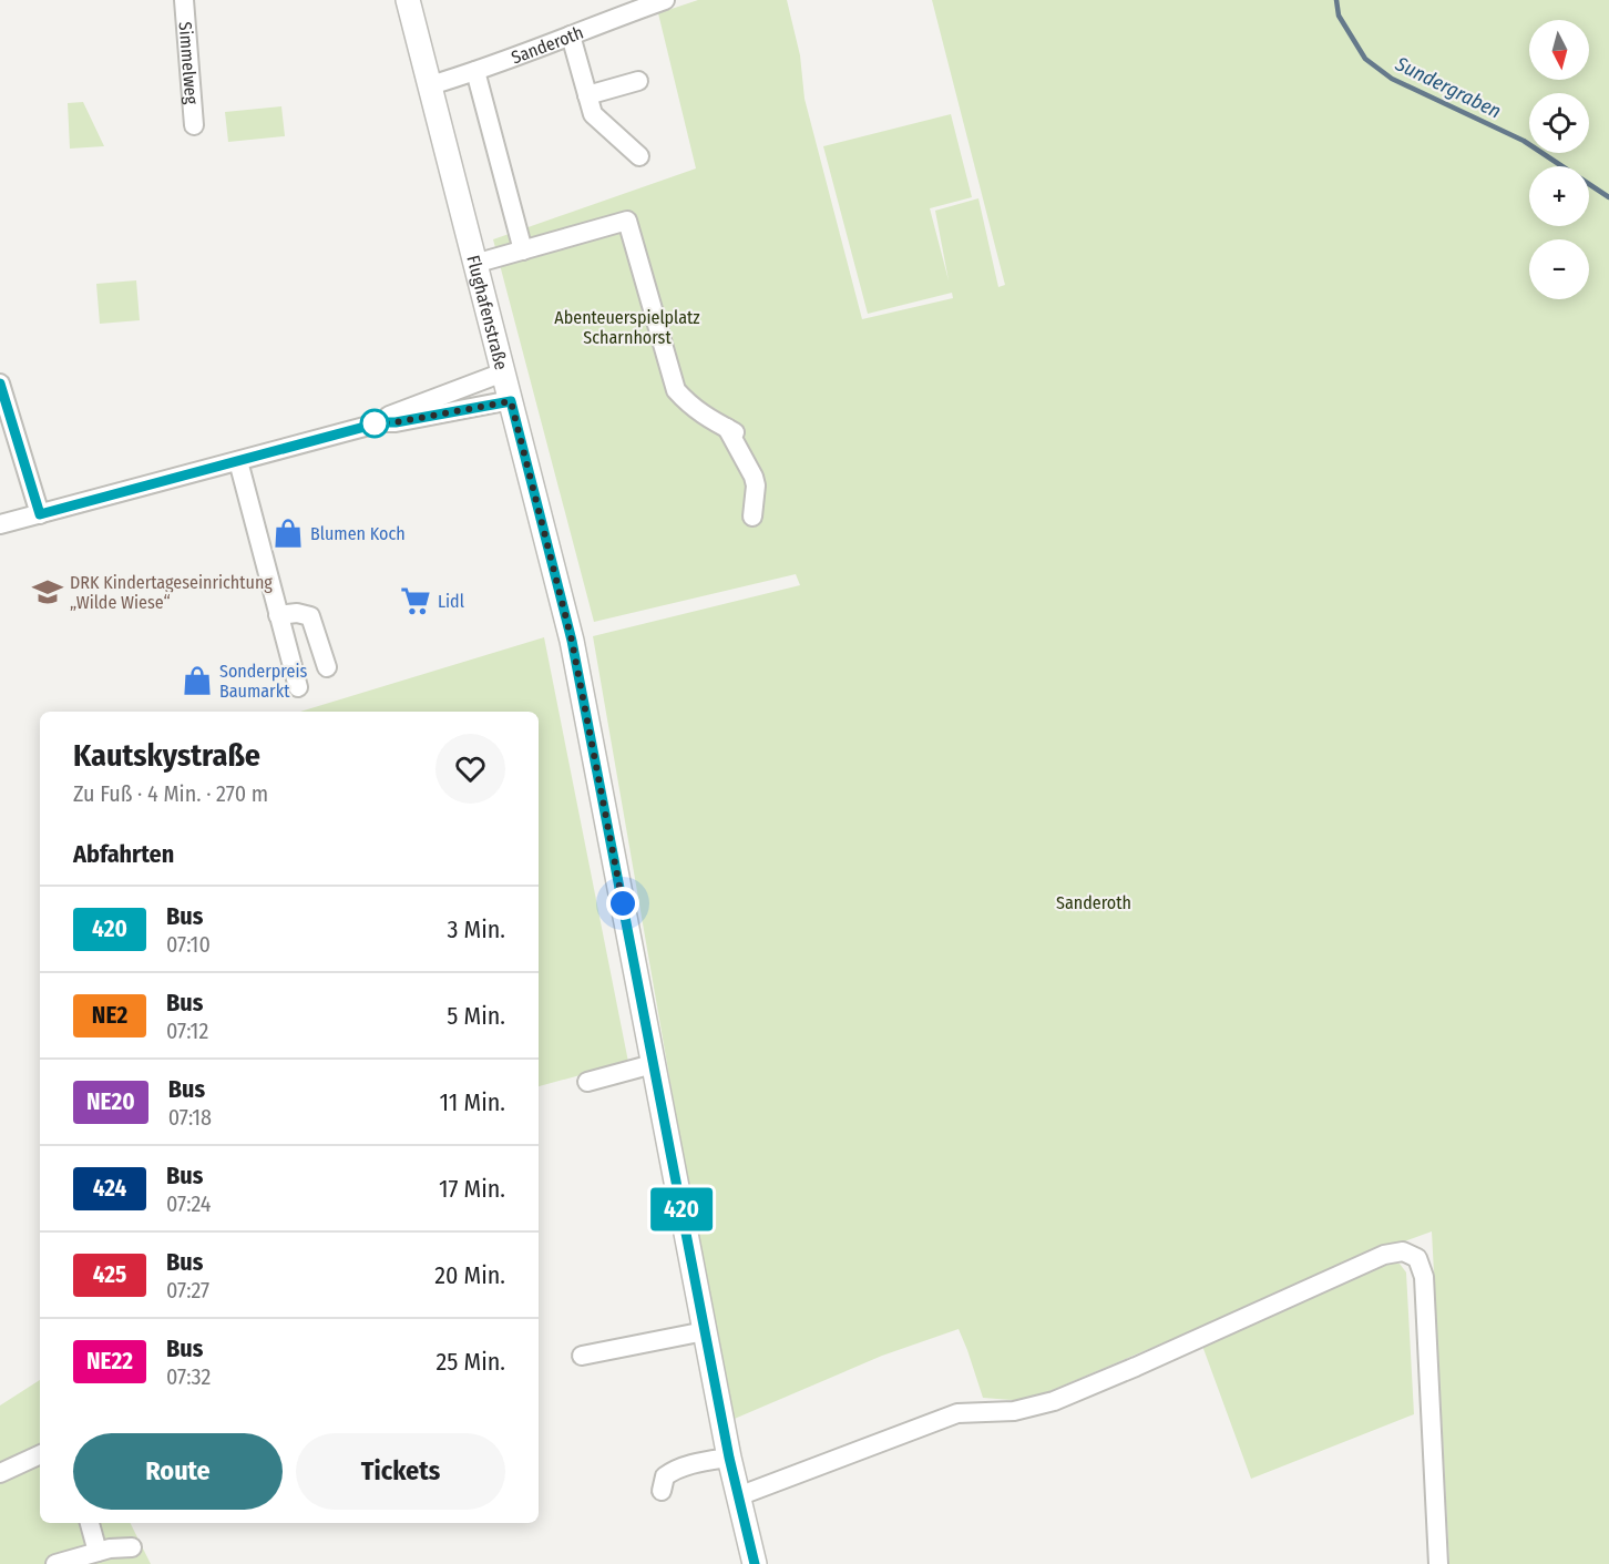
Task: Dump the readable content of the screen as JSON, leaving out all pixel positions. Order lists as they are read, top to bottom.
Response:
{
  "streets": {
    "main road": ["Flughafenstraße"],
    "street": ["Sanderoth", "Simmelweg"]
  },
  "crossings": [
    ["Sanderoth", "Flughafenstraße"]
  ],
  "water": ["Sundergraben"],
  "parks": ["Abenteuerspielplatz Scharnhorst", "Sanderoth"],
  "places": {
    "shop": ["Blumen Koch", "Sonderpreis Baumarkt"],
    "school or university": ["DRK Kindertageseinrichtung „Wilde Wiese“"],
    "supermarket": ["Lidl"]
  },
  "lines": ["bus line 420"],
  "north": "bottom",
  "page": {
    "on_map": "420",
    "map_buttons": ["+", "−"],
    "heading": [
      ["Kautskystraße", "Zu Fuß · 4 Min. · 270 m"],
      "Abfahrten"
    ],
    "list": [
      {
        "mark": "420",
        "name": "Bus",
        "note": "07:10",
        "value": "3 Min."
      },
      {
        "mark": "NE2",
        "name": "Bus",
        "note": "07:12",
        "value": "5 Min."
      },
      {
        "mark": "NE20",
        "name": "Bus",
        "note": "07:18",
        "value": "11 Min."
      },
      {
        "mark": "424",
        "name": "Bus",
        "note": "07:24",
        "value": "17 Min."
      },
      {
        "mark": "425",
        "name": "Bus",
        "note": "07:27",
        "value": "20 Min."
      },
      {
        "mark": "NE22",
        "name": "Bus",
        "note": "07:32",
        "value": "25 Min."
      }
    ],
    "buttons": ["Route", "Tickets"]
  }
}
